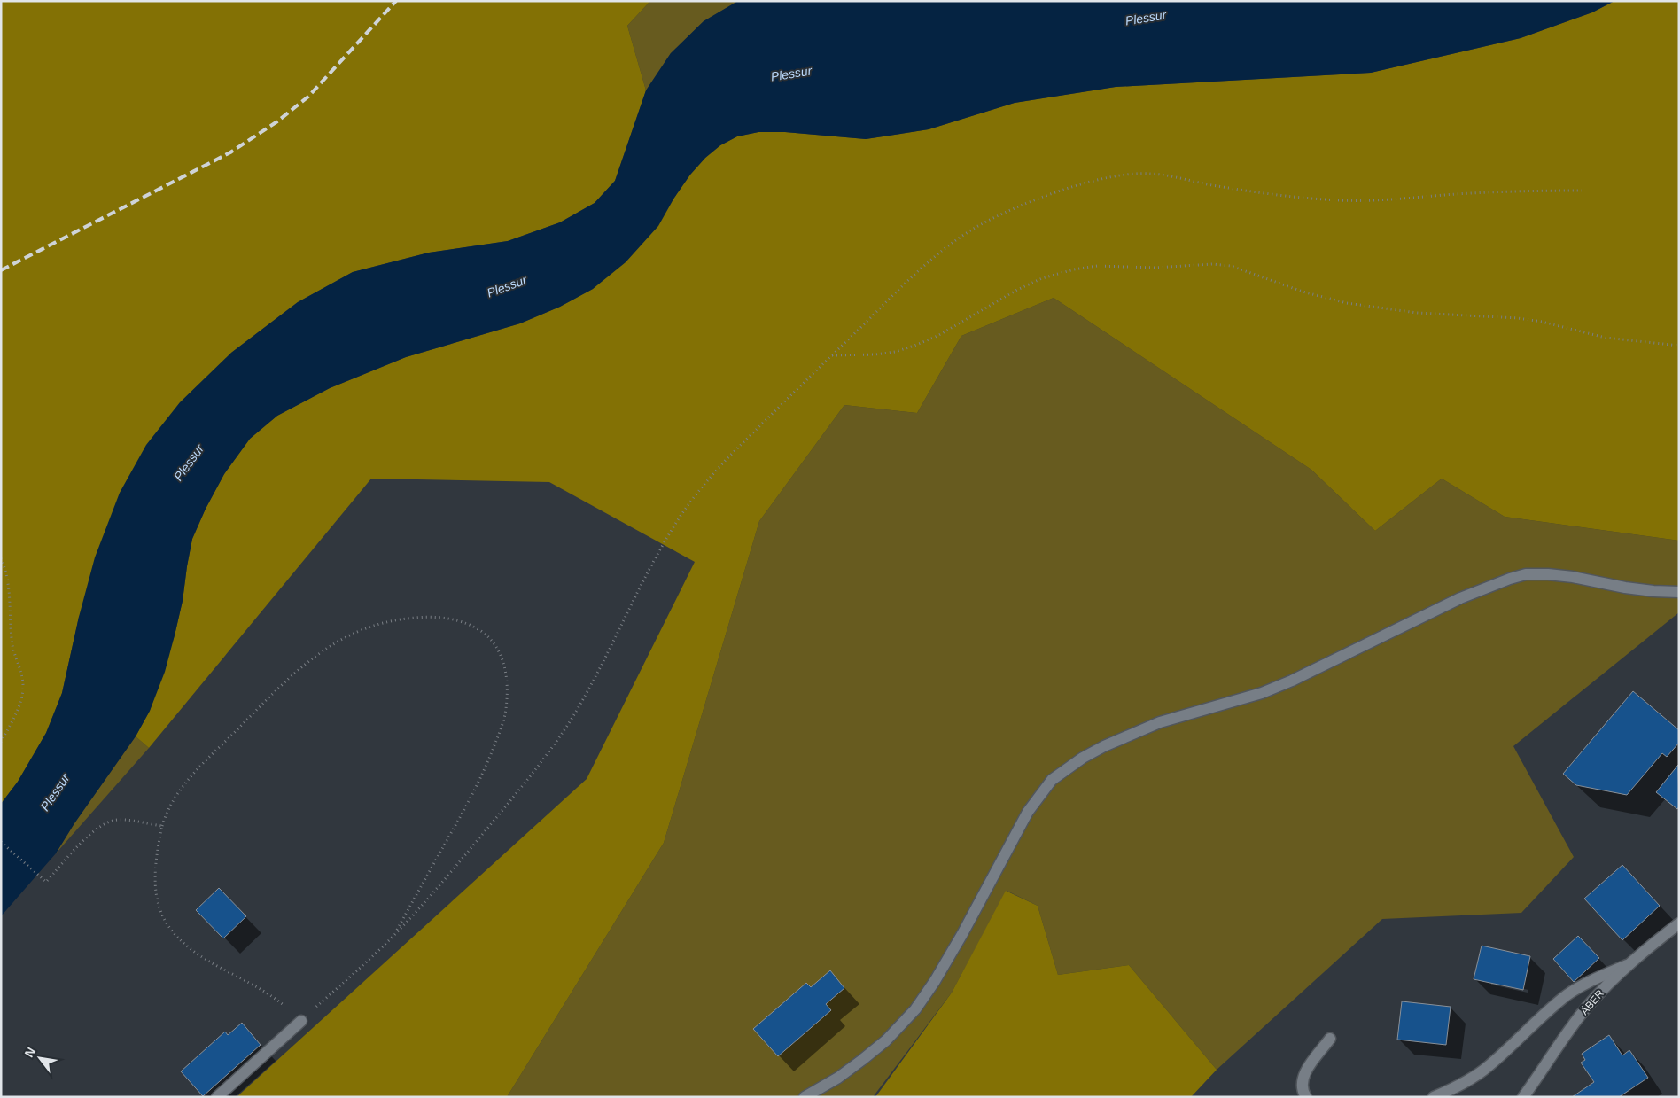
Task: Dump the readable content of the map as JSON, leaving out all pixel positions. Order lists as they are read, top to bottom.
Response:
{
  "streets": {
    "street": ["ÄBER"]
  },
  "water": ["Plessur"],
  "north": "top left"
}
